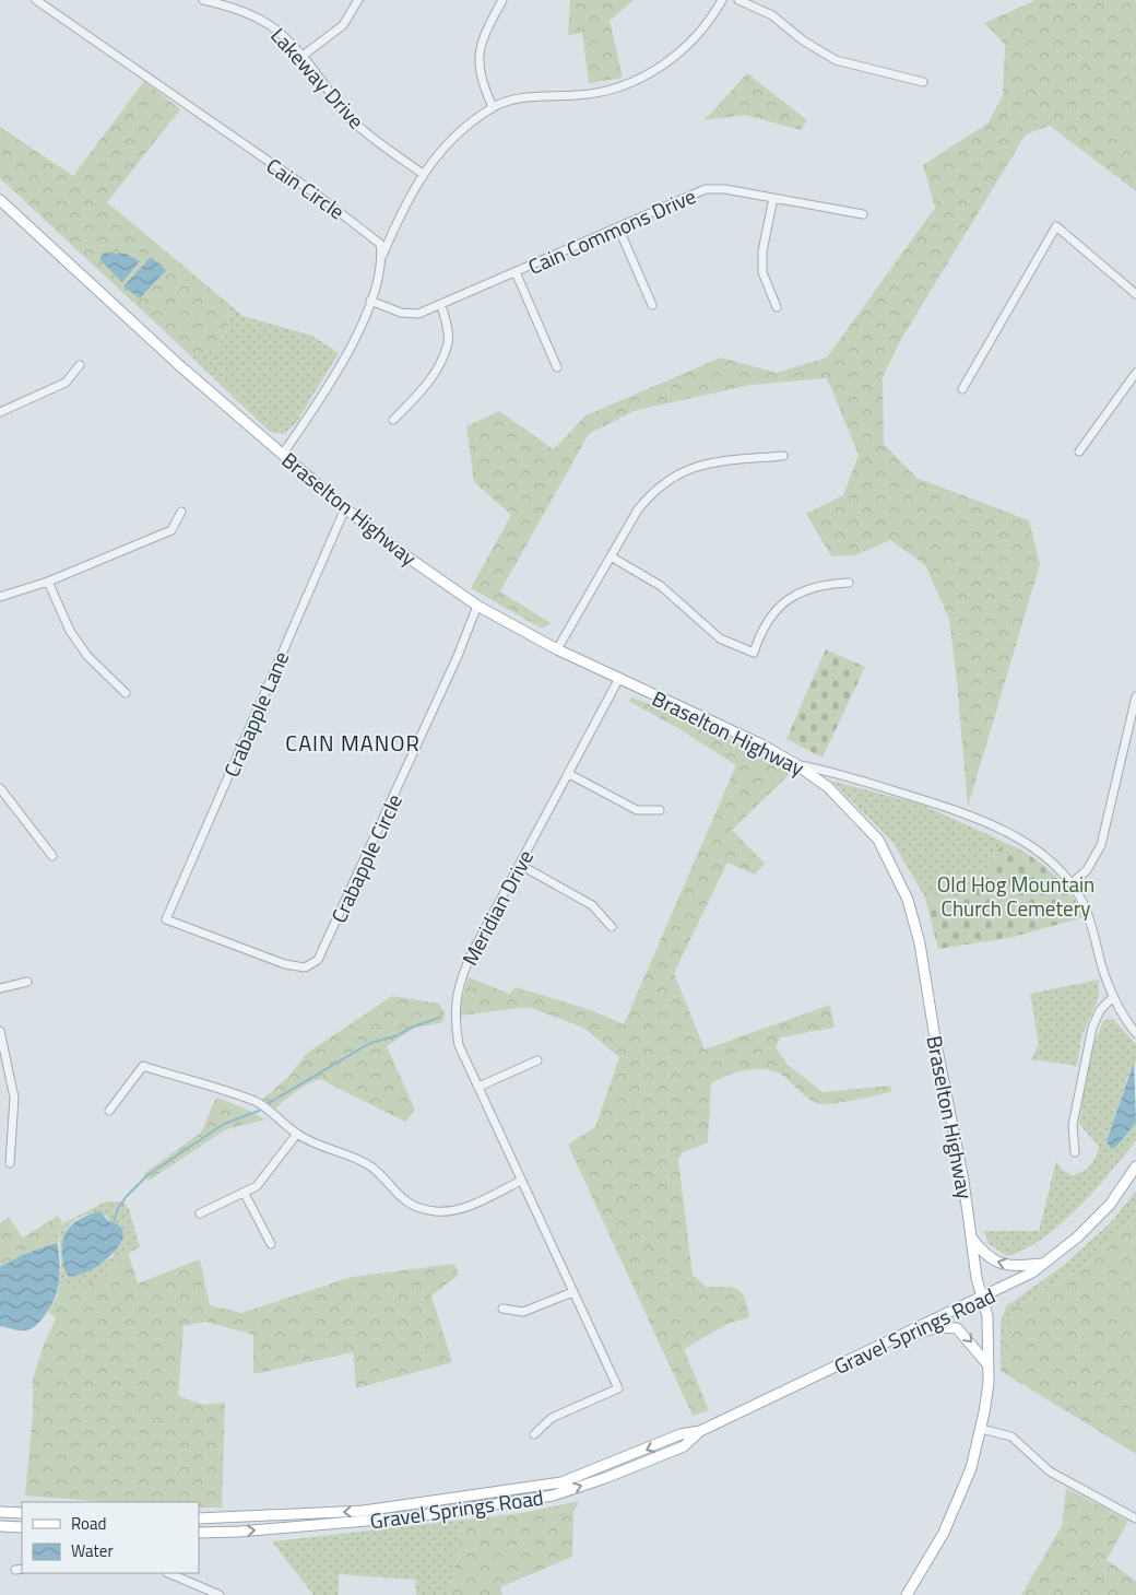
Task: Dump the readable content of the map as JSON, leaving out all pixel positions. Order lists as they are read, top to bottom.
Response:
{
  "streets": {
    "main road": ["Braselton Highway", "Gravel Springs Road"],
    "street": [
      "Lakeway Drive",
      "Cain Circle",
      "Cain Commons Drive",
      "Crabapple Lane",
      "Crabapple Circle",
      "Meridian Drive"
    ]
  },
  "crossings": [
    ["Braselton Highway", "Crabapple Lane"],
    ["Braselton Highway", "Crabapple Circle"],
    ["Braselton Highway", "Meridian Drive"],
    ["Braselton Highway", "Gravel Springs Road"],
    ["Crabapple Lane", "Crabapple Circle"]
  ],
  "districts": ["CAIN MANOR"],
  "parks": ["Old Hog Mountain Church Cemetery"],
  "legend": ["Road", "Water"]
}
